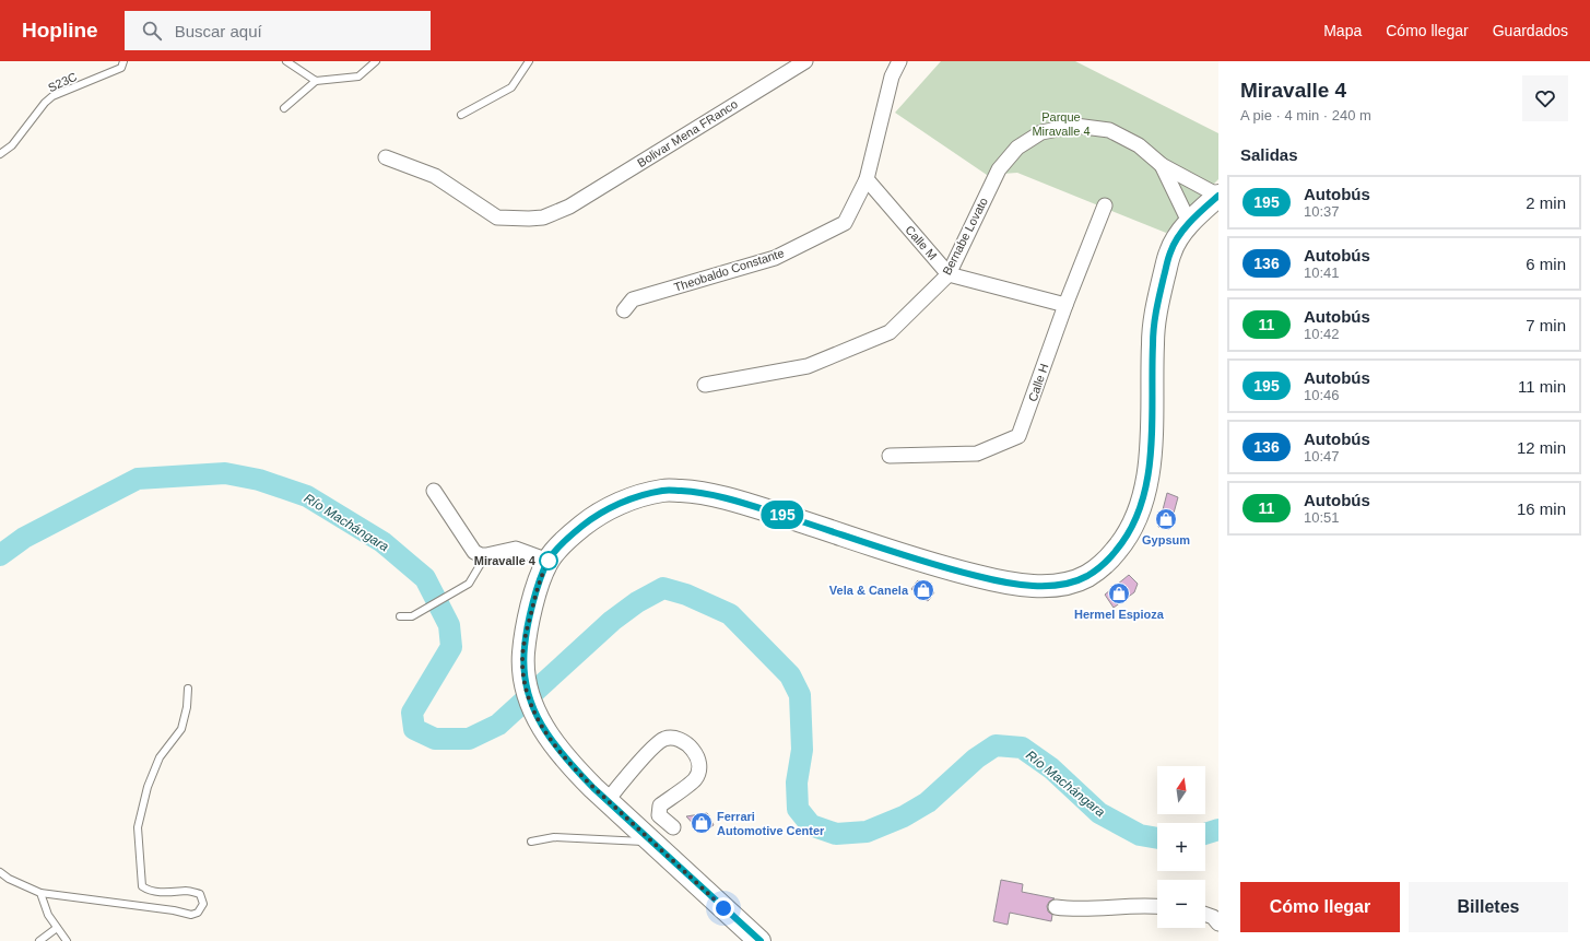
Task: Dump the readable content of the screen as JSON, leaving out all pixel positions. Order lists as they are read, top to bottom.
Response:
{
  "streets": {
    "street": [
      "Bolivar Mena FRanco",
      "Bernabe Lovato",
      "Calle M",
      "Theobaldo Constante",
      "Calle H"
    ],
    "lane": ["S23C"]
  },
  "crossings": [
    ["Bernabe Lovato", "Calle M"],
    ["Calle M", "Theobaldo Constante"]
  ],
  "water": ["Río Machángara"],
  "parks": ["Parque Miravalle 4"],
  "places": {
    "shop": [
      "Gypsum",
      "Vela & Canela",
      "Hermel Espioza",
      "Ferrari Automotive Center"
    ],
    "other": ["Miravalle 4"]
  },
  "lines": ["bus line 195"],
  "north": "top",
  "page": {
    "header": "Hopline",
    "search": "Buscar aquí",
    "nav": ["Mapa", "Cómo llegar", "Guardados"],
    "on_map": "195",
    "heading": [
      ["Miravalle 4", "A pie · 4 min · 240 m"],
      "Salidas"
    ],
    "list": [
      {
        "mark": "195",
        "name": "Autobús",
        "note": "10:37",
        "value": "2 min"
      },
      {
        "mark": "136",
        "name": "Autobús",
        "note": "10:41",
        "value": "6 min"
      },
      {
        "mark": "11",
        "name": "Autobús",
        "note": "10:42",
        "value": "7 min"
      },
      {
        "mark": "195",
        "name": "Autobús",
        "note": "10:46",
        "value": "11 min"
      },
      {
        "mark": "136",
        "name": "Autobús",
        "note": "10:47",
        "value": "12 min"
      },
      {
        "mark": "11",
        "name": "Autobús",
        "note": "10:51",
        "value": "16 min"
      }
    ],
    "map_buttons": ["+", "−"],
    "buttons": ["Cómo llegar", "Billetes"]
  }
}
